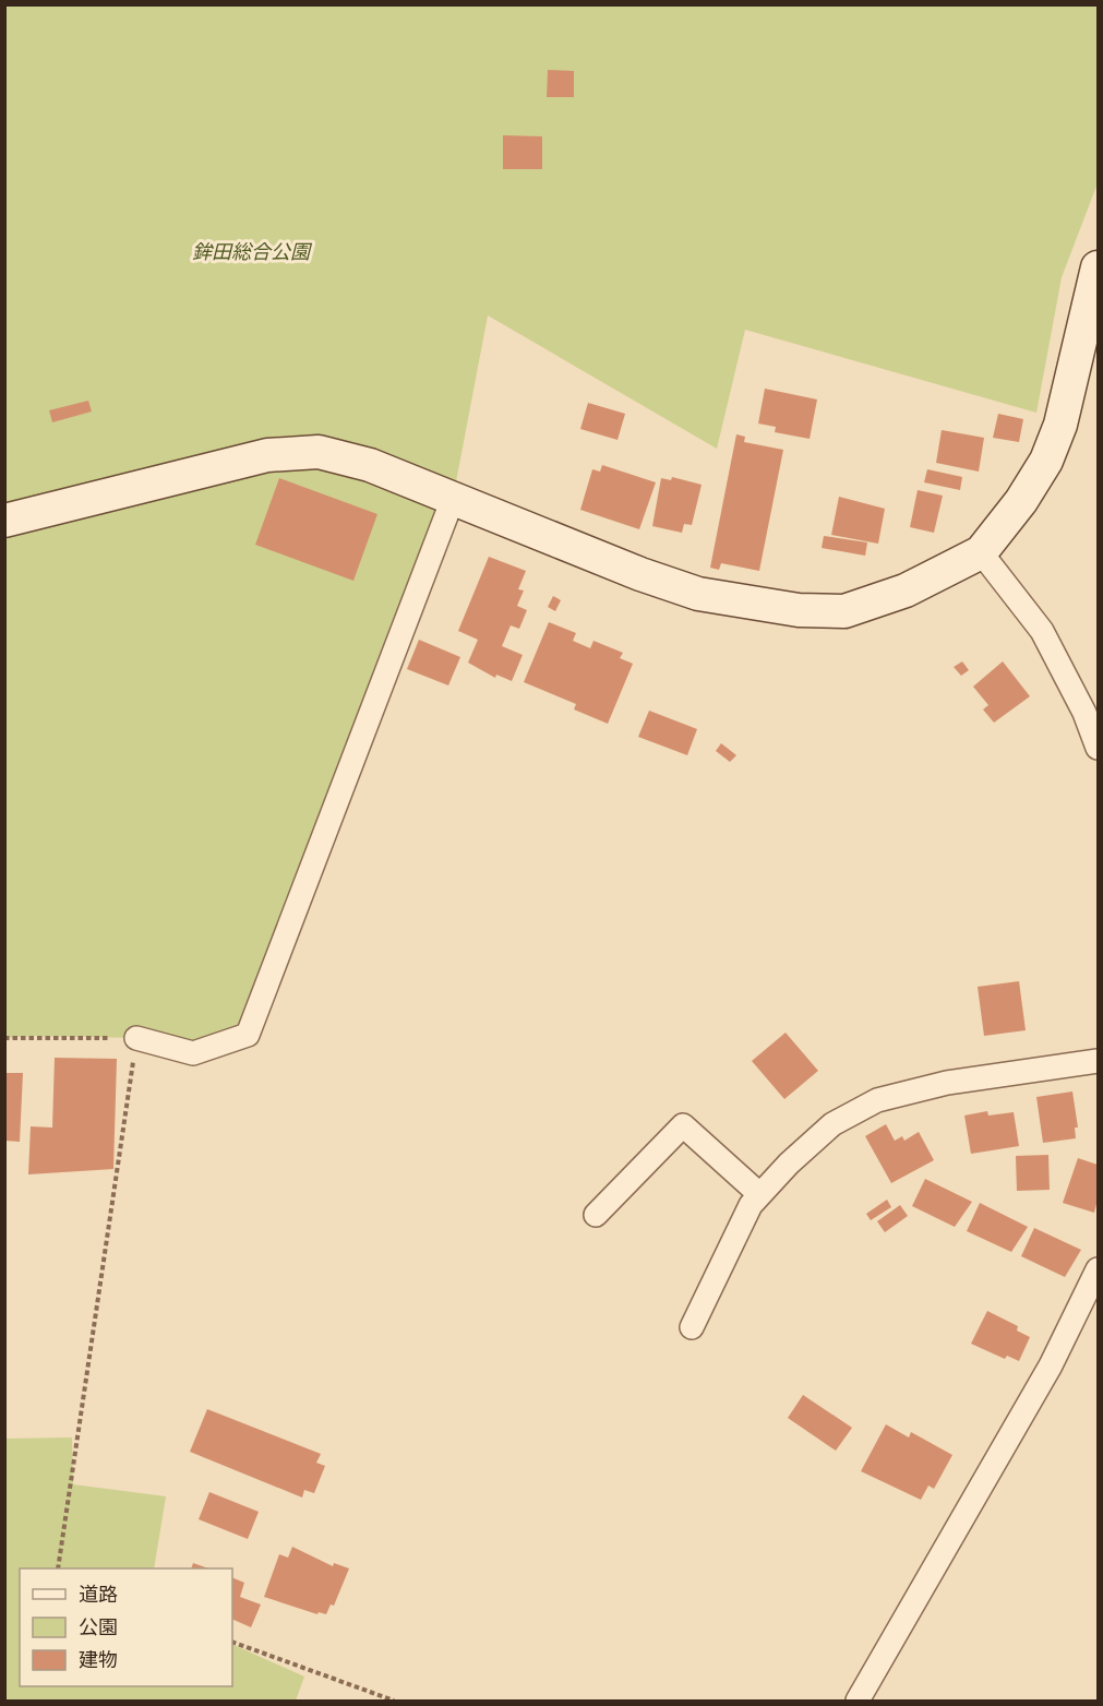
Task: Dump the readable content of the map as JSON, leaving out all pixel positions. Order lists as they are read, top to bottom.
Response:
{
  "parks": ["鉾田総合公園"],
  "legend": ["道路", "公園", "建物"]
}
